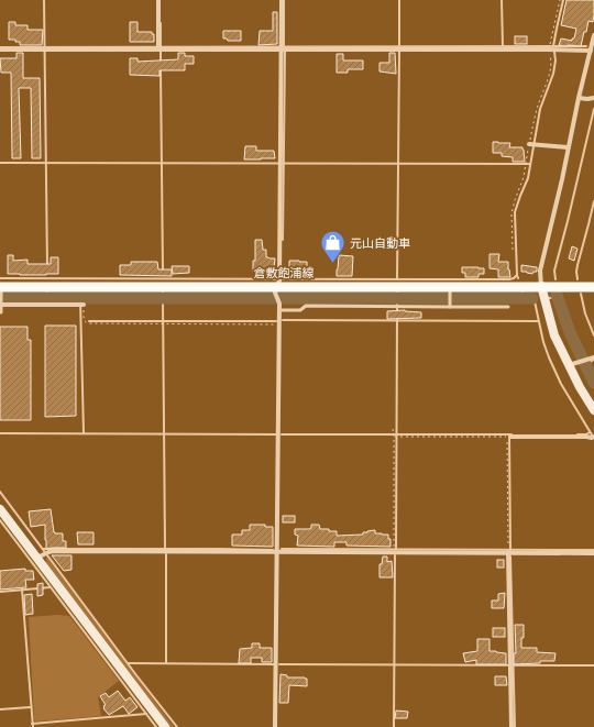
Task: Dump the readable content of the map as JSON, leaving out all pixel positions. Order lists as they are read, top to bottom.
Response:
{
  "streets": {
    "main road": ["倉敷飽浦線"]
  },
  "places": {
    "shop": ["元山自動車"]
  }
}
